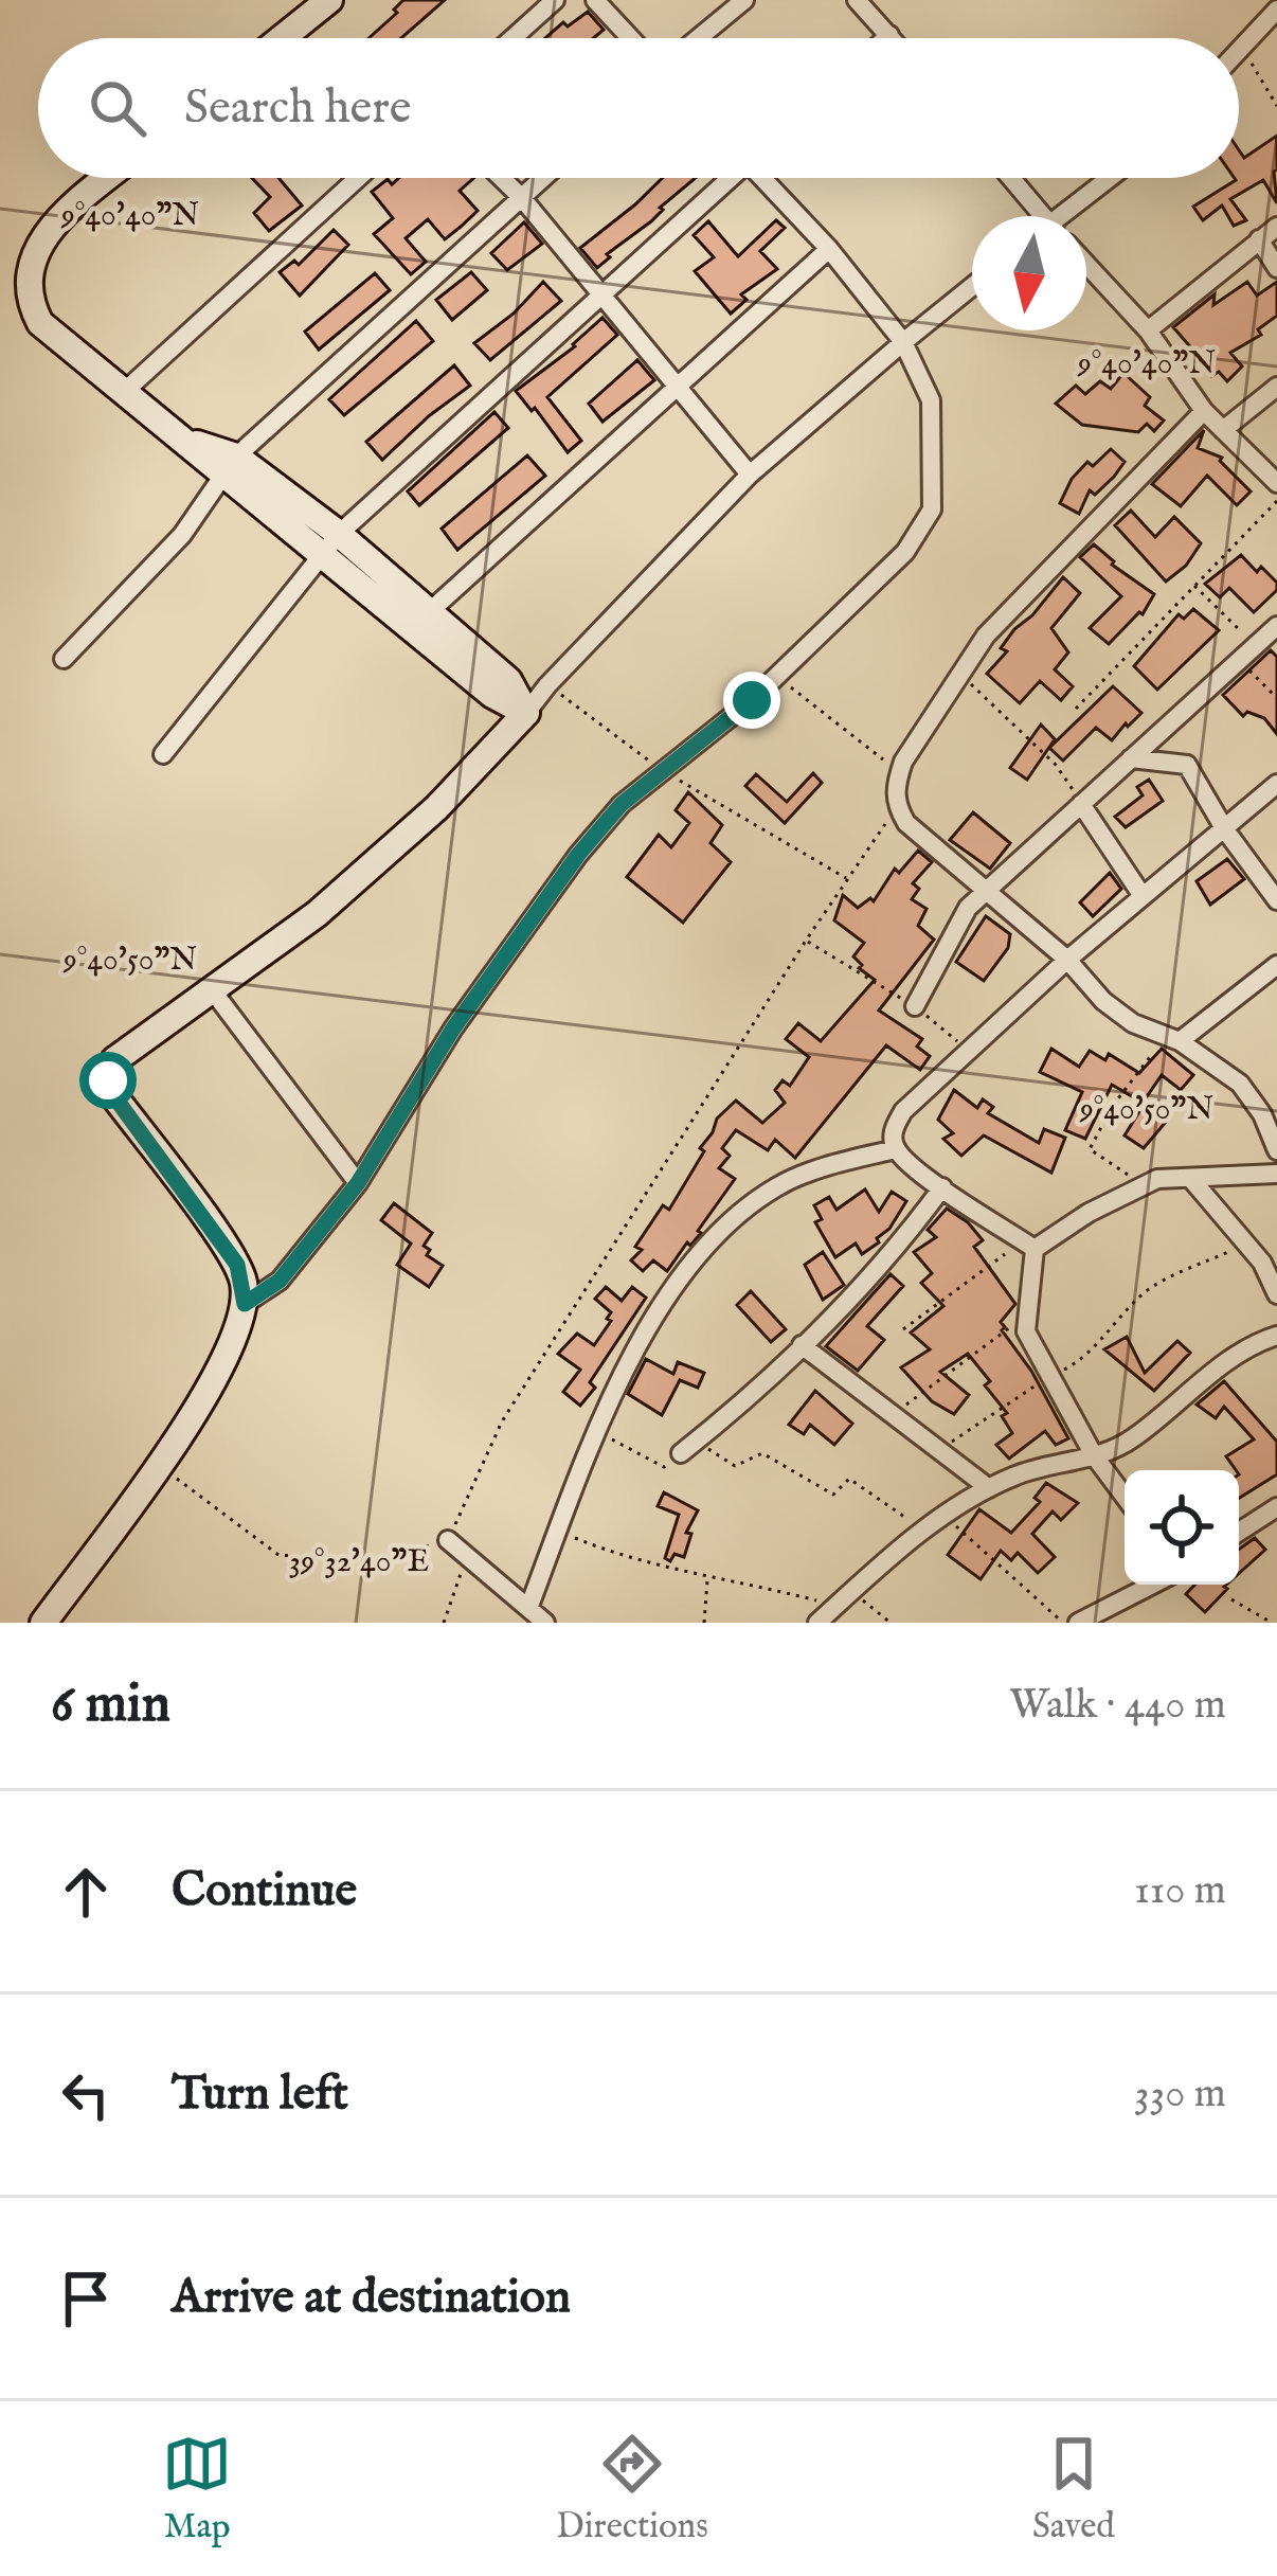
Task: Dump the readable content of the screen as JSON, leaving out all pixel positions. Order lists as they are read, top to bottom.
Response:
{
  "north": "bottom",
  "page": {
    "search": "Search here",
    "heading": ["6 min", "Walk · 440 m"],
    "list": [
      ["Continue", "110 m"],
      ["Turn left", "330 m"],
      "Arrive at destination"
    ],
    "nav": ["Map", "Directions", "Saved"]
  },
  "coordinates": ["9°40'40\"N", "9°40'50\"N", "39°32'40\"E"]
}
